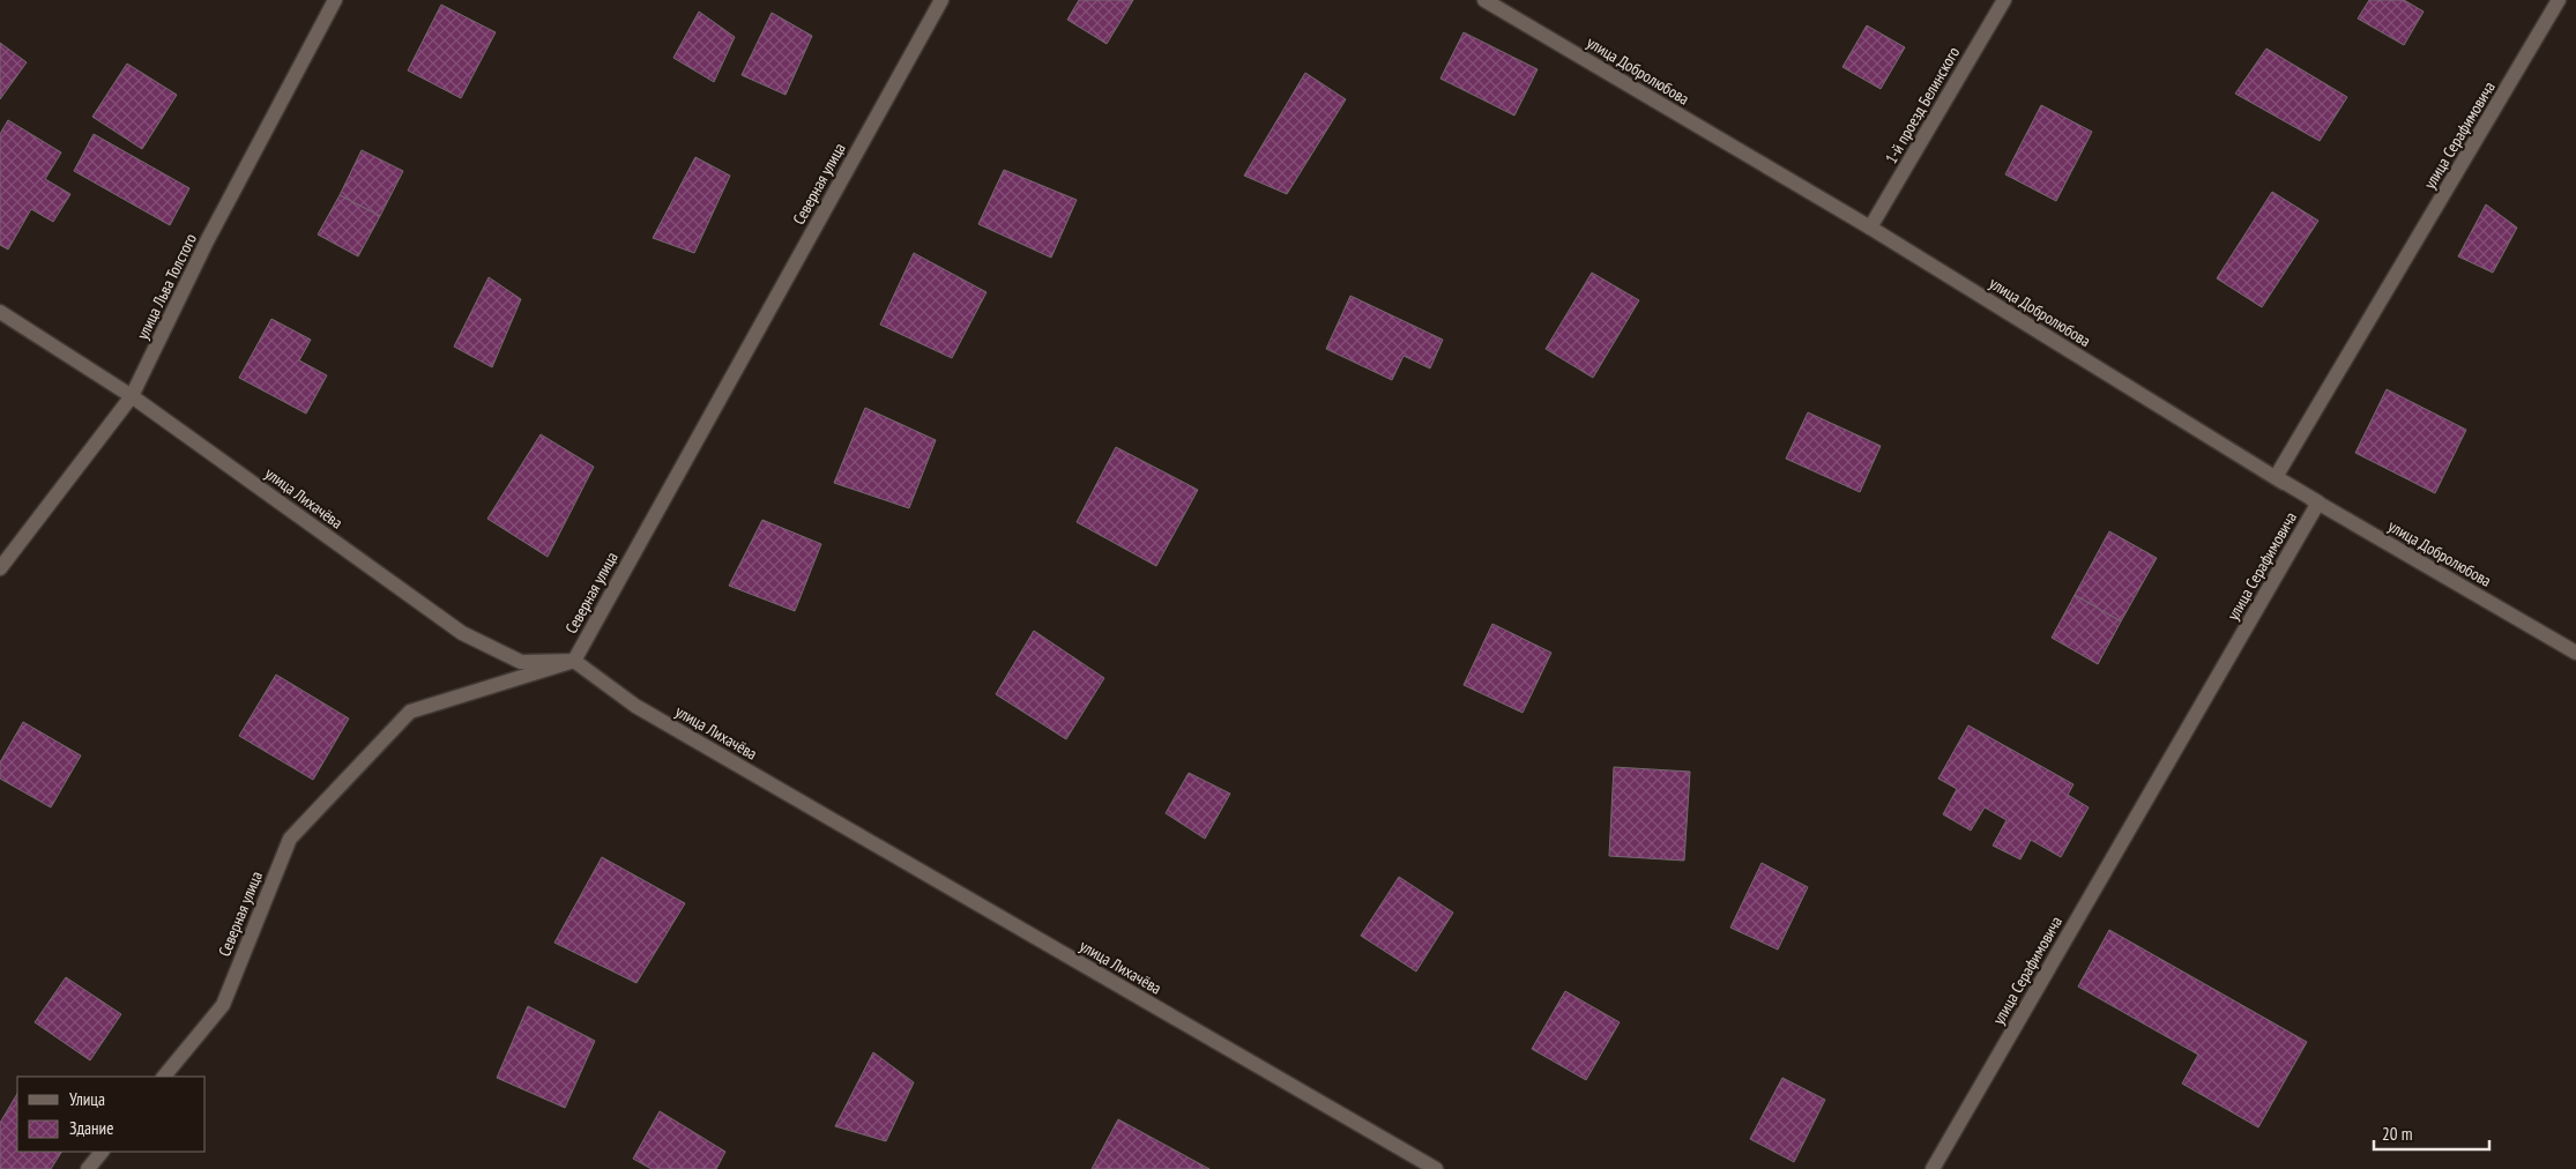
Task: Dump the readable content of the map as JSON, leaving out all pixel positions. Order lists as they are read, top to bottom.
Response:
{
  "streets": {
    "street": [
      "улица Добролюбова",
      "1-й проезд Белинского",
      "улица Серафимовича",
      "Северная улица",
      "улица Льва Толстого",
      "улица Лихачёва"
    ]
  },
  "crossings": [
    ["улица Добролюбова", "1-й проезд Белинского"],
    ["улица Добролюбова", "улица Серафимовича"],
    ["Северная улица", "улица Лихачёва"],
    ["улица Льва Толстого", "улица Лихачёва"]
  ],
  "legend": ["Улица", "Здание"],
  "scale_bar": "20 m"
}
